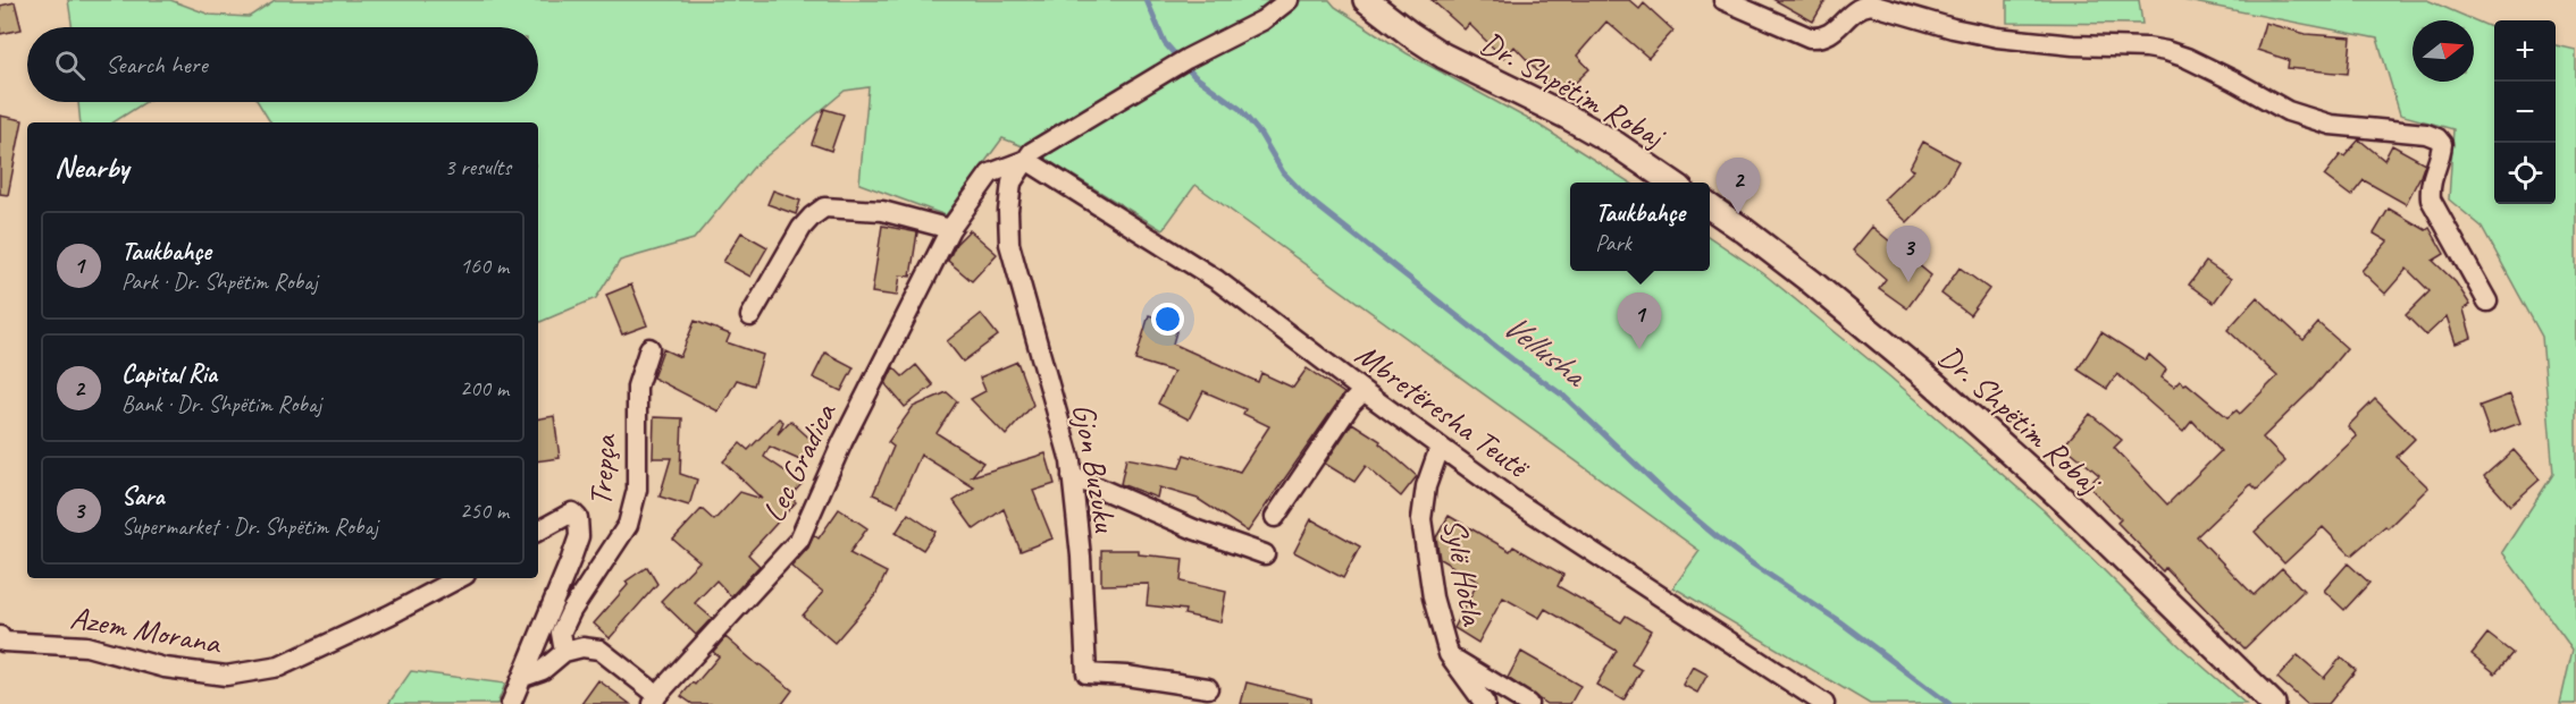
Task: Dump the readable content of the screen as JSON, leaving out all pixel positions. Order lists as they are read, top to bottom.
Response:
{
  "streets": {
    "street": [
      "Dr. Shpëtim Robaj",
      "Mbretëresha Teutë",
      "Lec Gradica",
      "Gjon Buzuku",
      "Trepça",
      "Sylë Hotla",
      "Azem Morana"
    ]
  },
  "crossings": [
    ["Mbretëresha Teutë", "Lec Gradica"],
    ["Mbretëresha Teutë", "Gjon Buzuku"],
    ["Mbretëresha Teutë", "Sylë Hotla"],
    ["Lec Gradica", "Gjon Buzuku"]
  ],
  "water": ["Vellusha"],
  "north": "right",
  "page": {
    "map_buttons": ["+", "−"],
    "search": "Search here",
    "heading": ["Nearby", "3 results"],
    "pins": ["2", "3", "1"],
    "popup": ["Taukbahçe", "Park"],
    "list": [
      {
        "mark": "1",
        "name": "Taukbahçe",
        "note": "Park · Dr. Shpëtim Robaj",
        "value": "160 m"
      },
      {
        "mark": "2",
        "name": "Capital Ria",
        "note": "Bank · Dr. Shpëtim Robaj",
        "value": "200 m"
      },
      {
        "mark": "3",
        "name": "Sara",
        "note": "Supermarket · Dr. Shpëtim Robaj",
        "value": "250 m"
      }
    ]
  }
}
